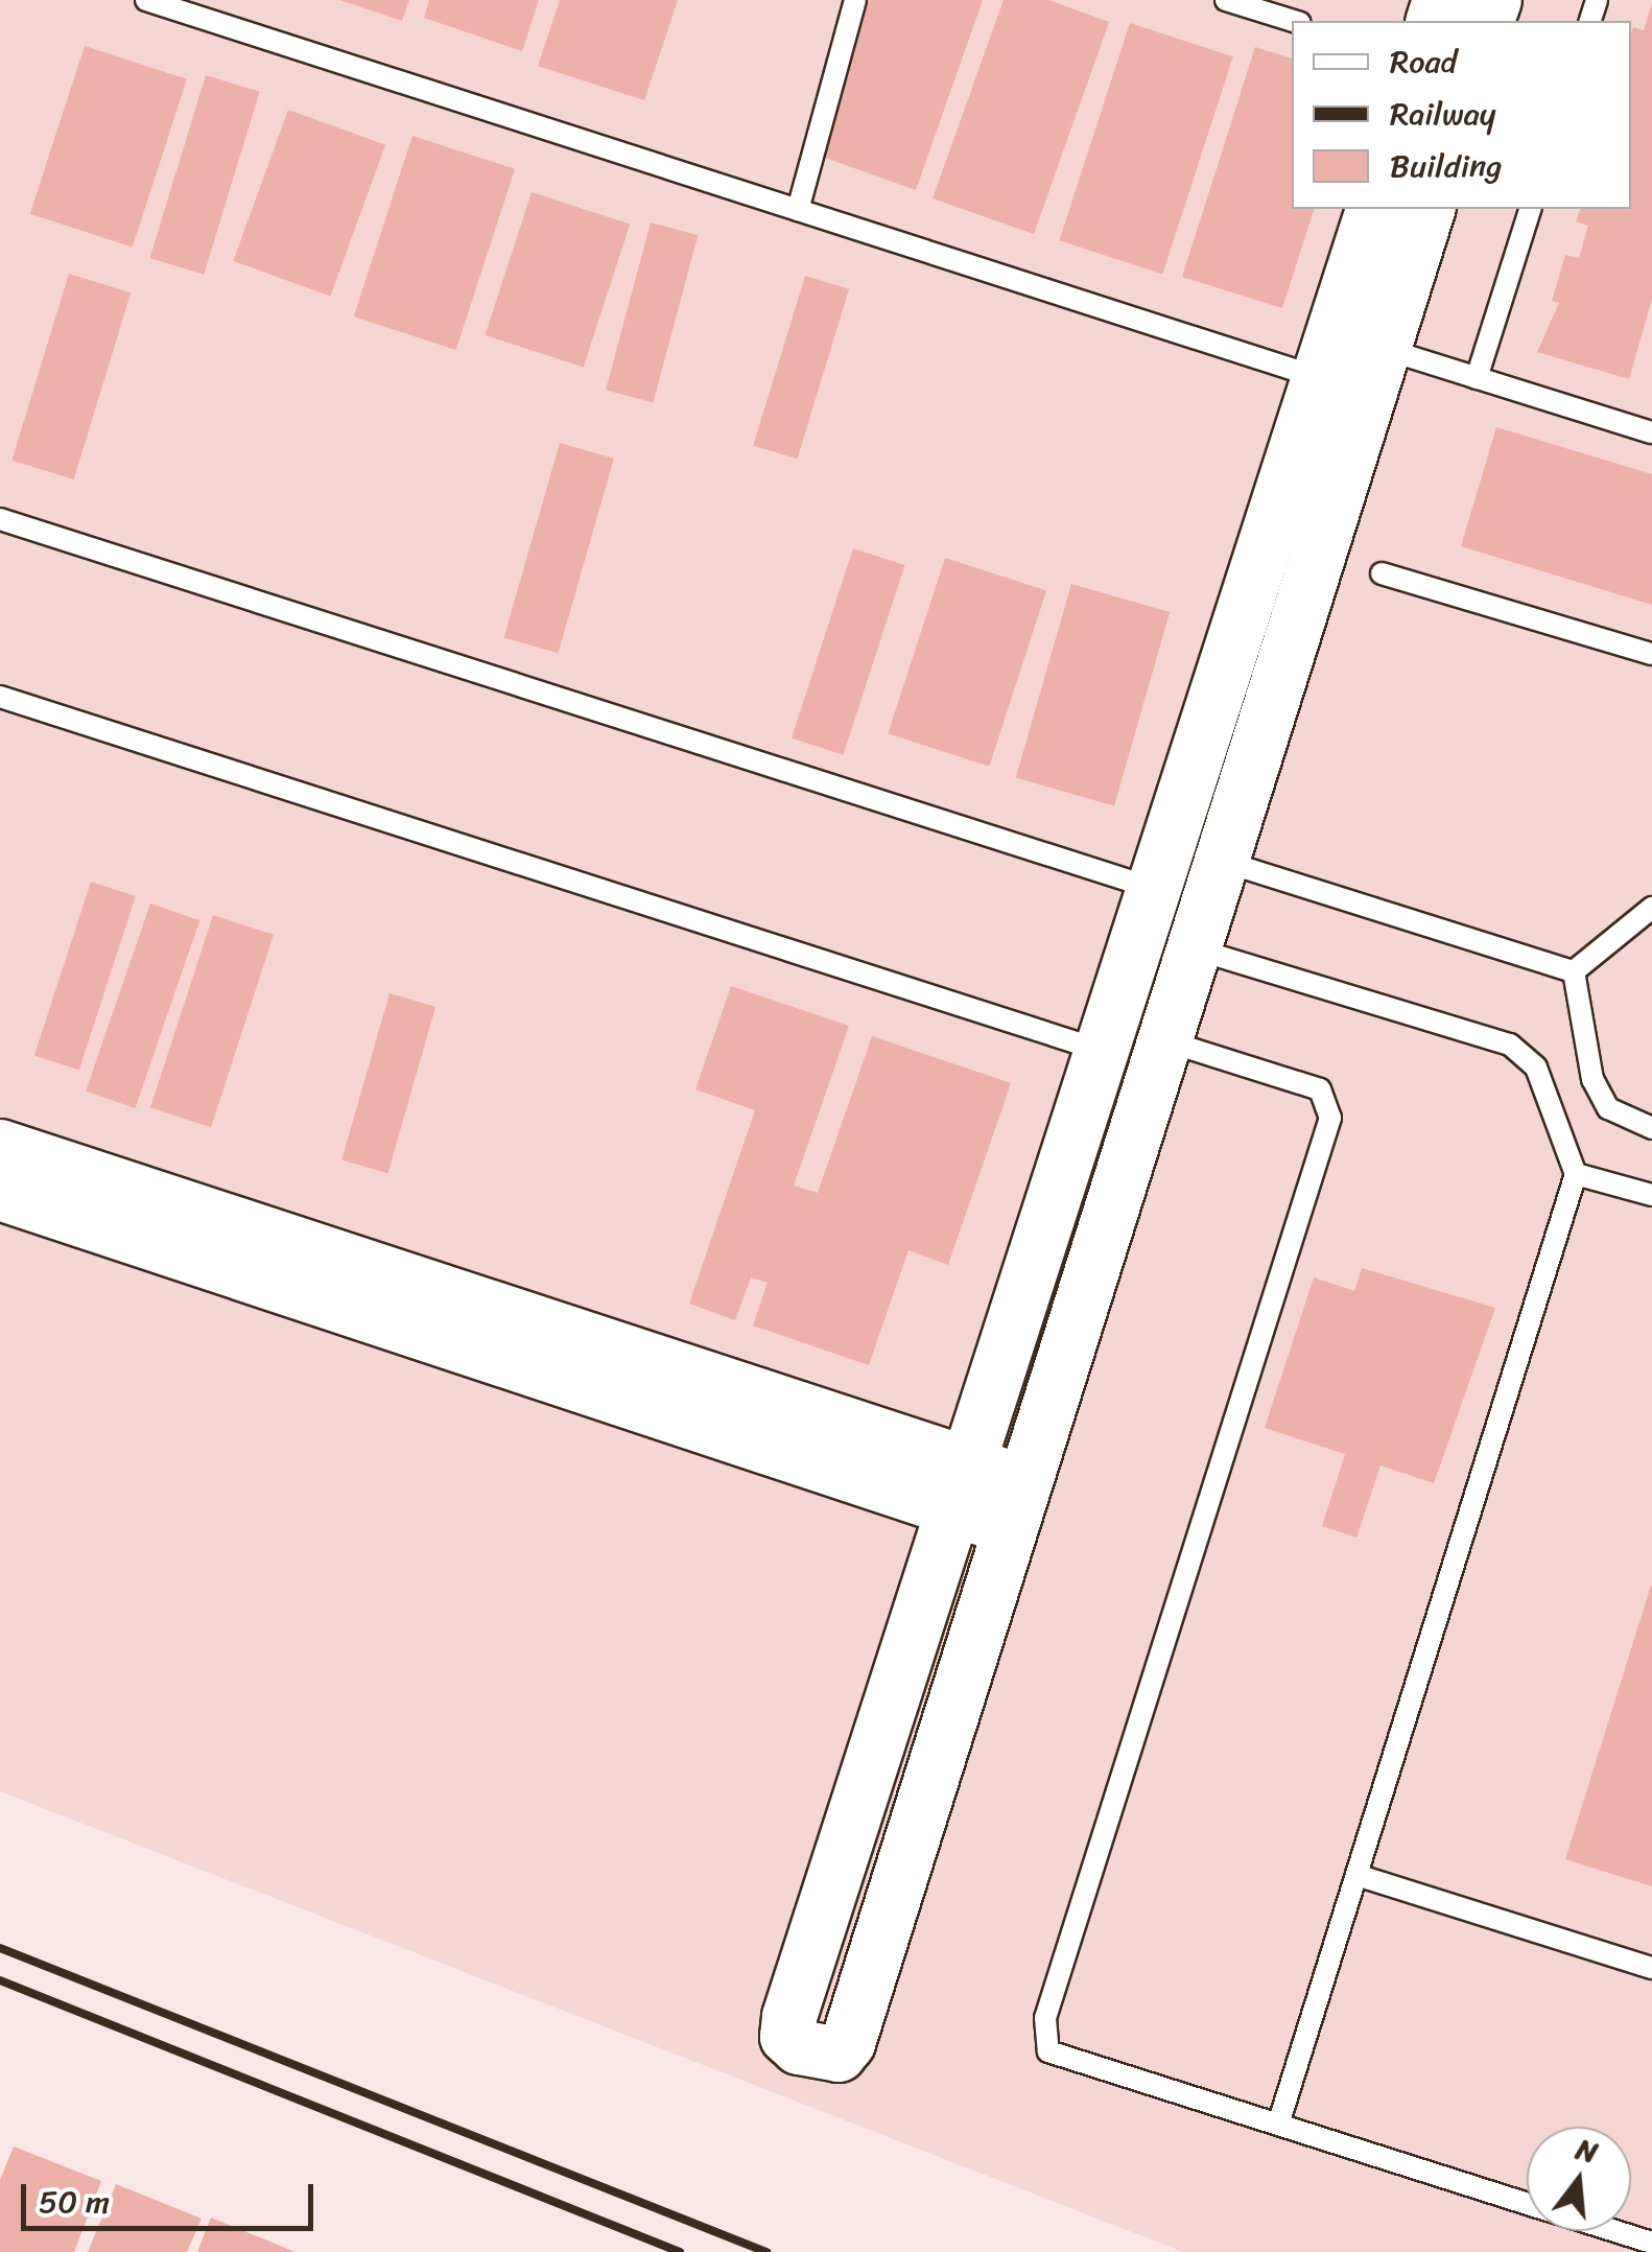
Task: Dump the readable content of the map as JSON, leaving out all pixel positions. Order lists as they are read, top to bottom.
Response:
{
  "legend": ["Road", "Railway", "Building"],
  "scale_bar": "50 m",
  "north": "top"
}
